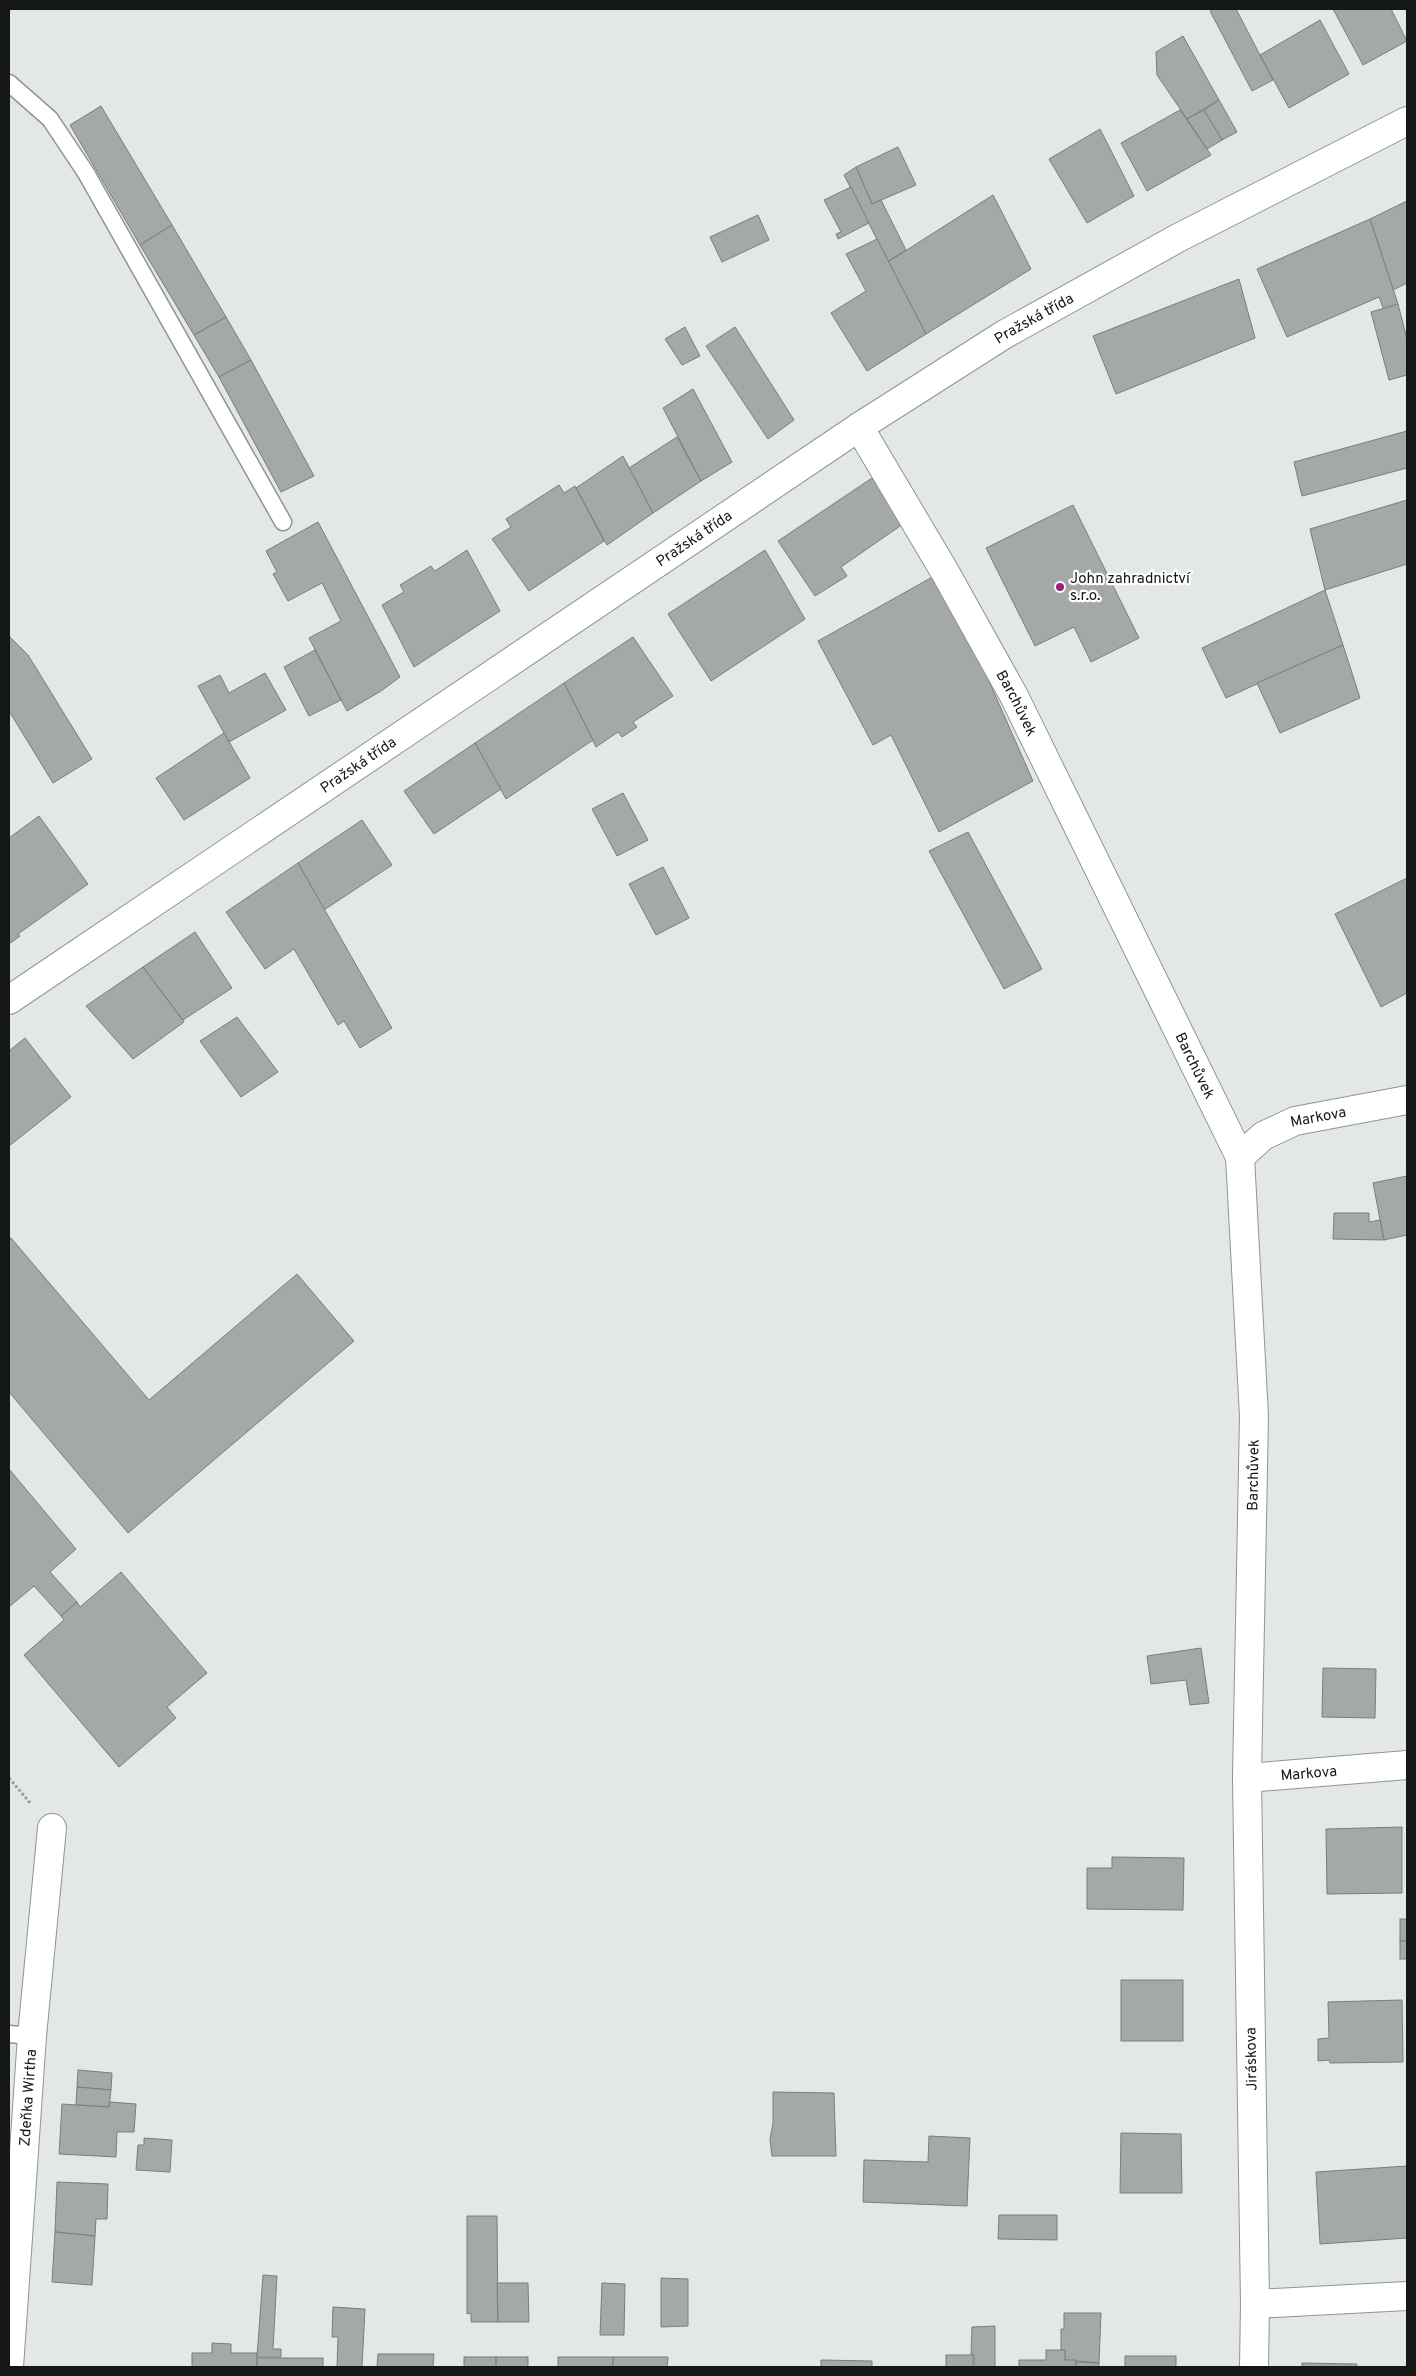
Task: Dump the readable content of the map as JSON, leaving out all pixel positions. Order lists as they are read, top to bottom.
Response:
{
  "streets": {
    "street": [
      "Pražská třída",
      "Barchůvek",
      "Markova",
      "Jiráskova",
      "Zdeňka Wirtha"
    ]
  },
  "crossings": [
    ["Pražská třída", "Barchůvek"],
    ["Barchůvek", "Markova"],
    ["Barchůvek", "Jiráskova"],
    ["Markova", "Jiráskova"]
  ],
  "places": ["John zahradnictví s.r.o."]
}
